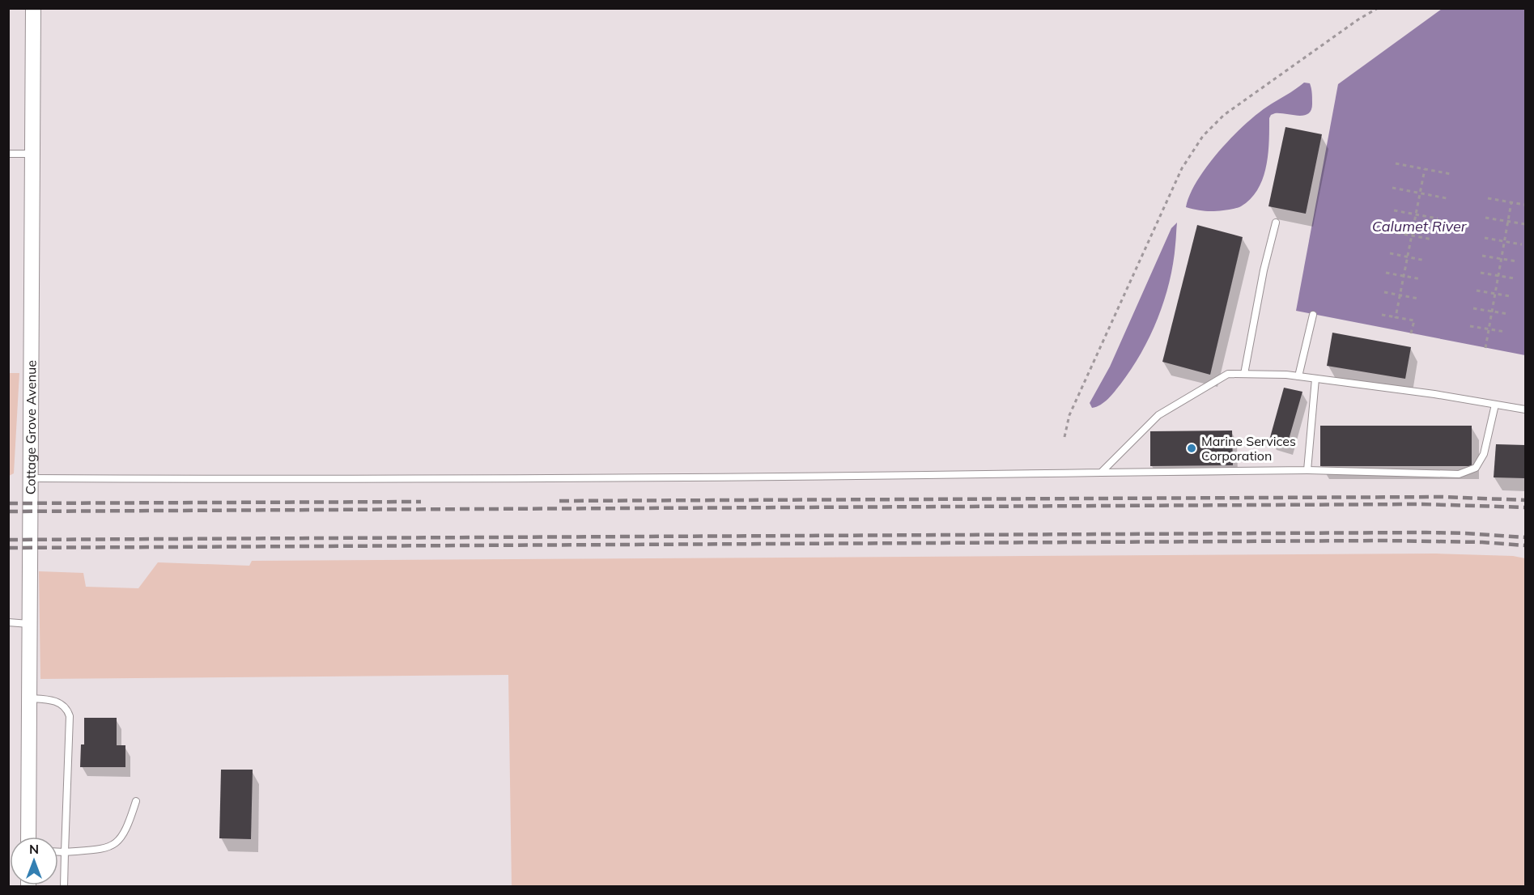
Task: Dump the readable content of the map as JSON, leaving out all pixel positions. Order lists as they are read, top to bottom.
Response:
{
  "streets": {
    "street": ["Cottage Grove Avenue"]
  },
  "water": ["Calumet River"],
  "places": ["Marine Services Corporation"],
  "north": "top"
}
